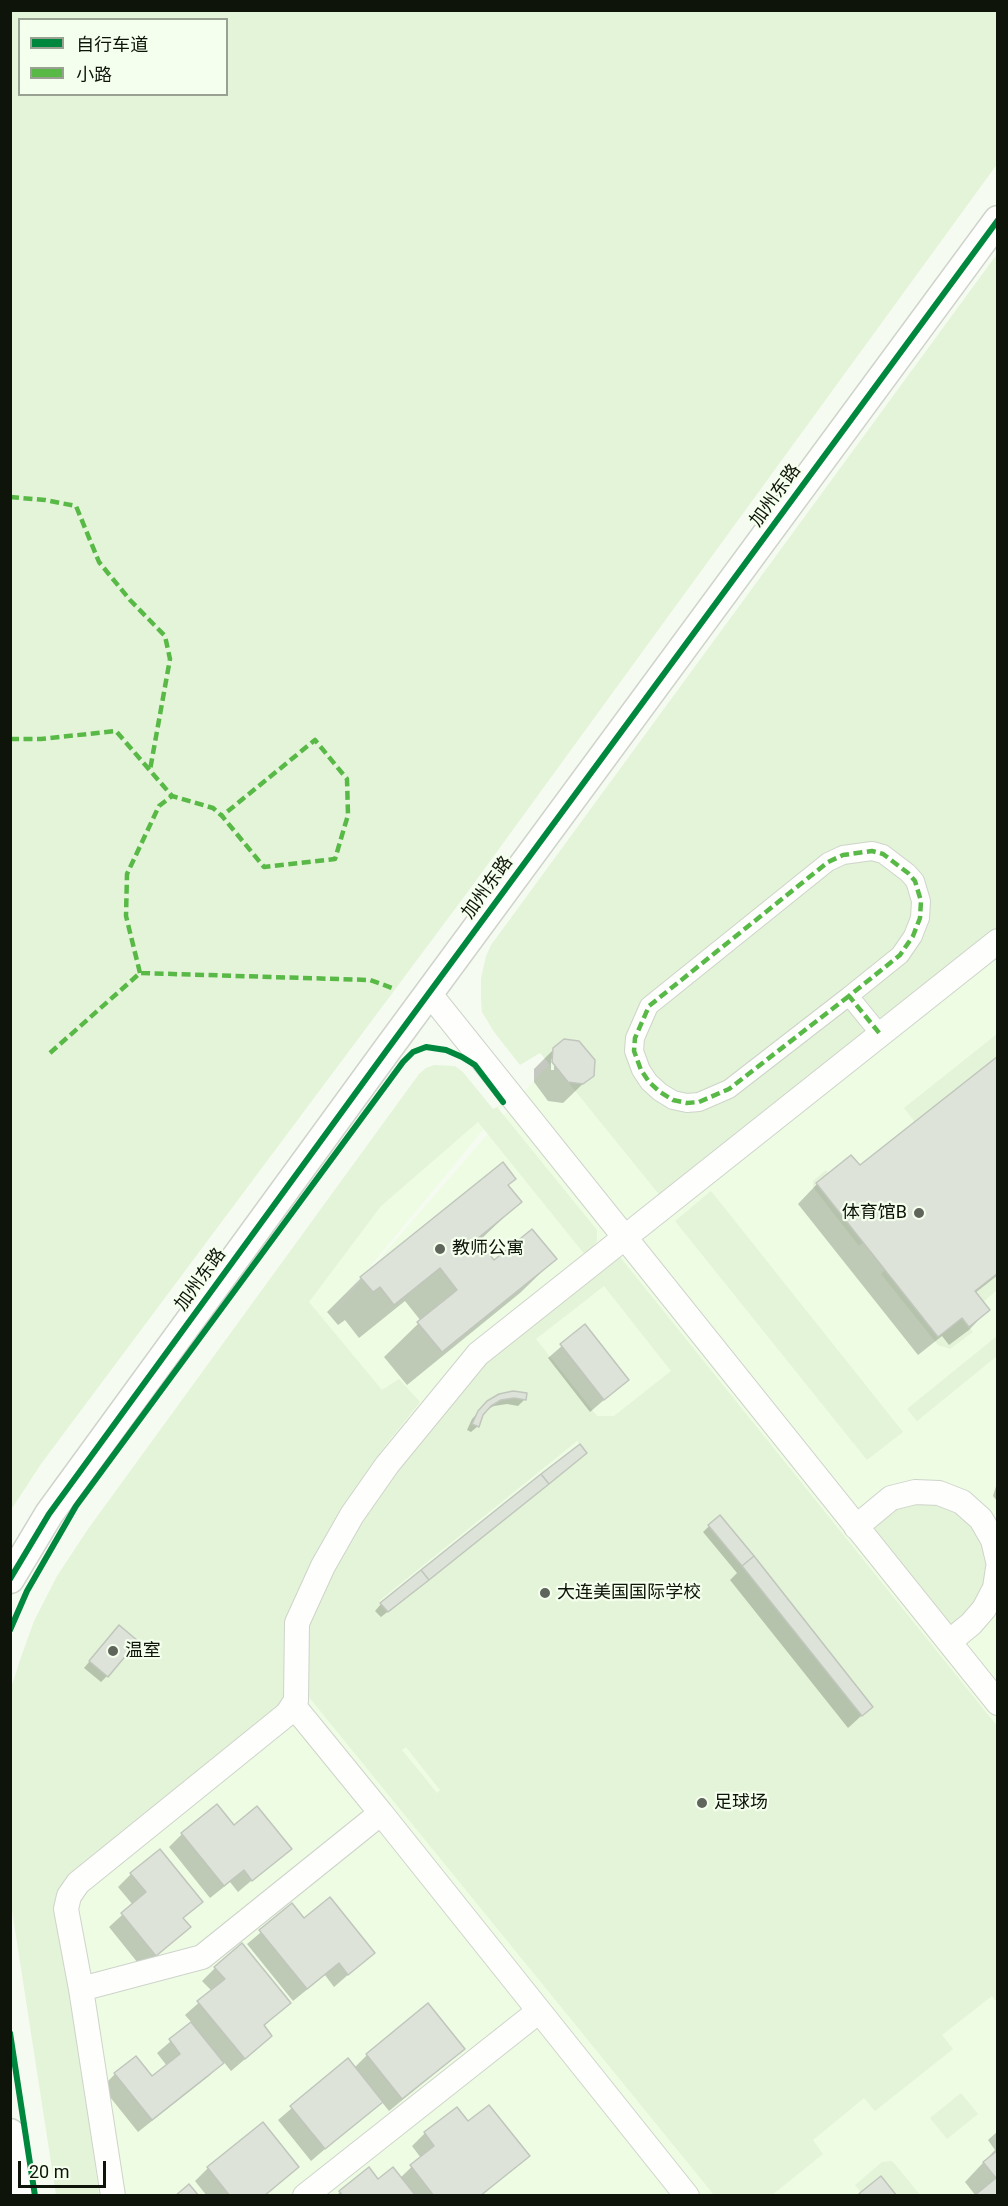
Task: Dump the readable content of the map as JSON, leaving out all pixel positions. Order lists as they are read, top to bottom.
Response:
{
  "streets": {
    "street": ["加州东路"]
  },
  "places": [
    "体育馆B",
    "教师公寓",
    "大连美国国际学校",
    "温室",
    "足球场"
  ],
  "legend": ["自行车道", "小路"],
  "scale_bar": "20 m"
}
